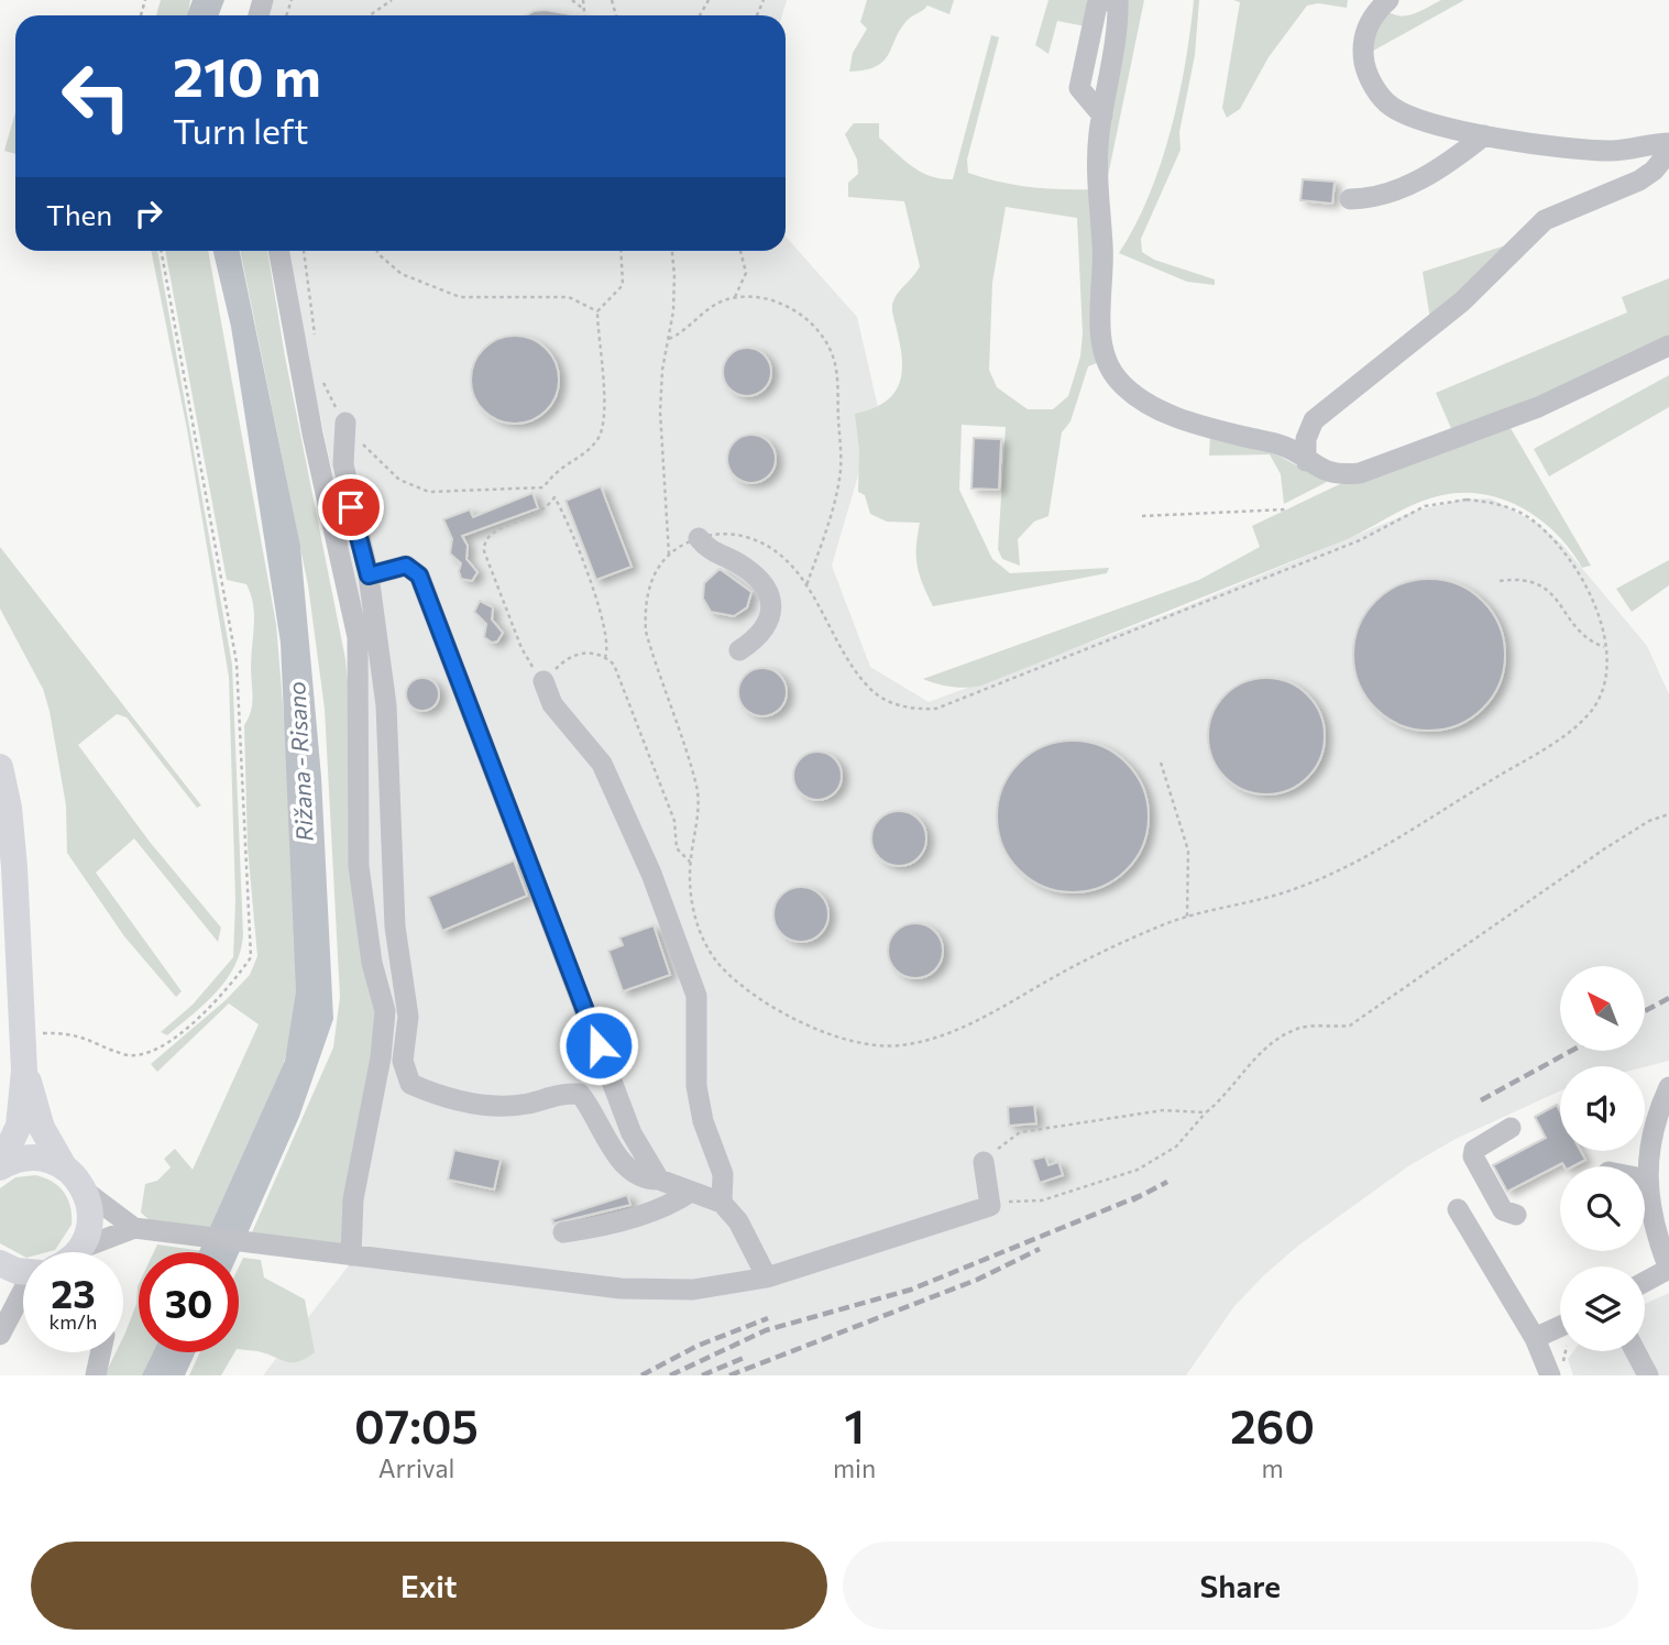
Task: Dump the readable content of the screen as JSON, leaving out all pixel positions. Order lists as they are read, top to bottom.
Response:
{
  "water": ["Rižana - Risano"],
  "north": "top left",
  "page": {
    "turn": ["210 m", "Turn left"],
    "then": "Then",
    "speed": "23 km/h",
    "limit": "30",
    "eta": [
      "07:05",
      "Arrival",
      "1",
      "min",
      "260",
      "m"
    ],
    "buttons": ["Exit", "Share"]
  }
}
